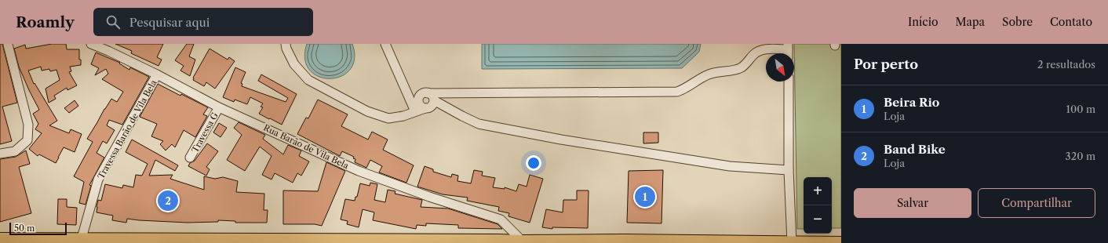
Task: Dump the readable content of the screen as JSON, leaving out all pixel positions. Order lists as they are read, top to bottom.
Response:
{
  "streets": {
    "street": ["Travessa Barão de Vila Bela", "Travessa G", "Rua Barão de Vila Bela"]
  },
  "crossings": [
    ["Travessa Barão de Vila Bela", "Rua Barão de Vila Bela"],
    ["Travessa G", "Rua Barão de Vila Bela"]
  ],
  "scale_bar": "50 m",
  "north": "bottom right",
  "page": {
    "header": "Roamly",
    "search": "Pesquisar aqui",
    "nav": [
      "Início",
      "Mapa",
      "Sobre",
      "Contato"
    ],
    "heading": ["Por perto", "2 resultados"],
    "list": [
      {
        "mark": "1",
        "name": "Beira Rio",
        "note": "Loja",
        "value": "100 m"
      },
      {
        "mark": "2",
        "name": "Band Bike",
        "note": "Loja",
        "value": "320 m"
      }
    ],
    "map_buttons": ["+", "−"],
    "buttons": ["Salvar", "Compartilhar"],
    "pins": ["1", "2"],
    "scale": "50 m"
  }
}
